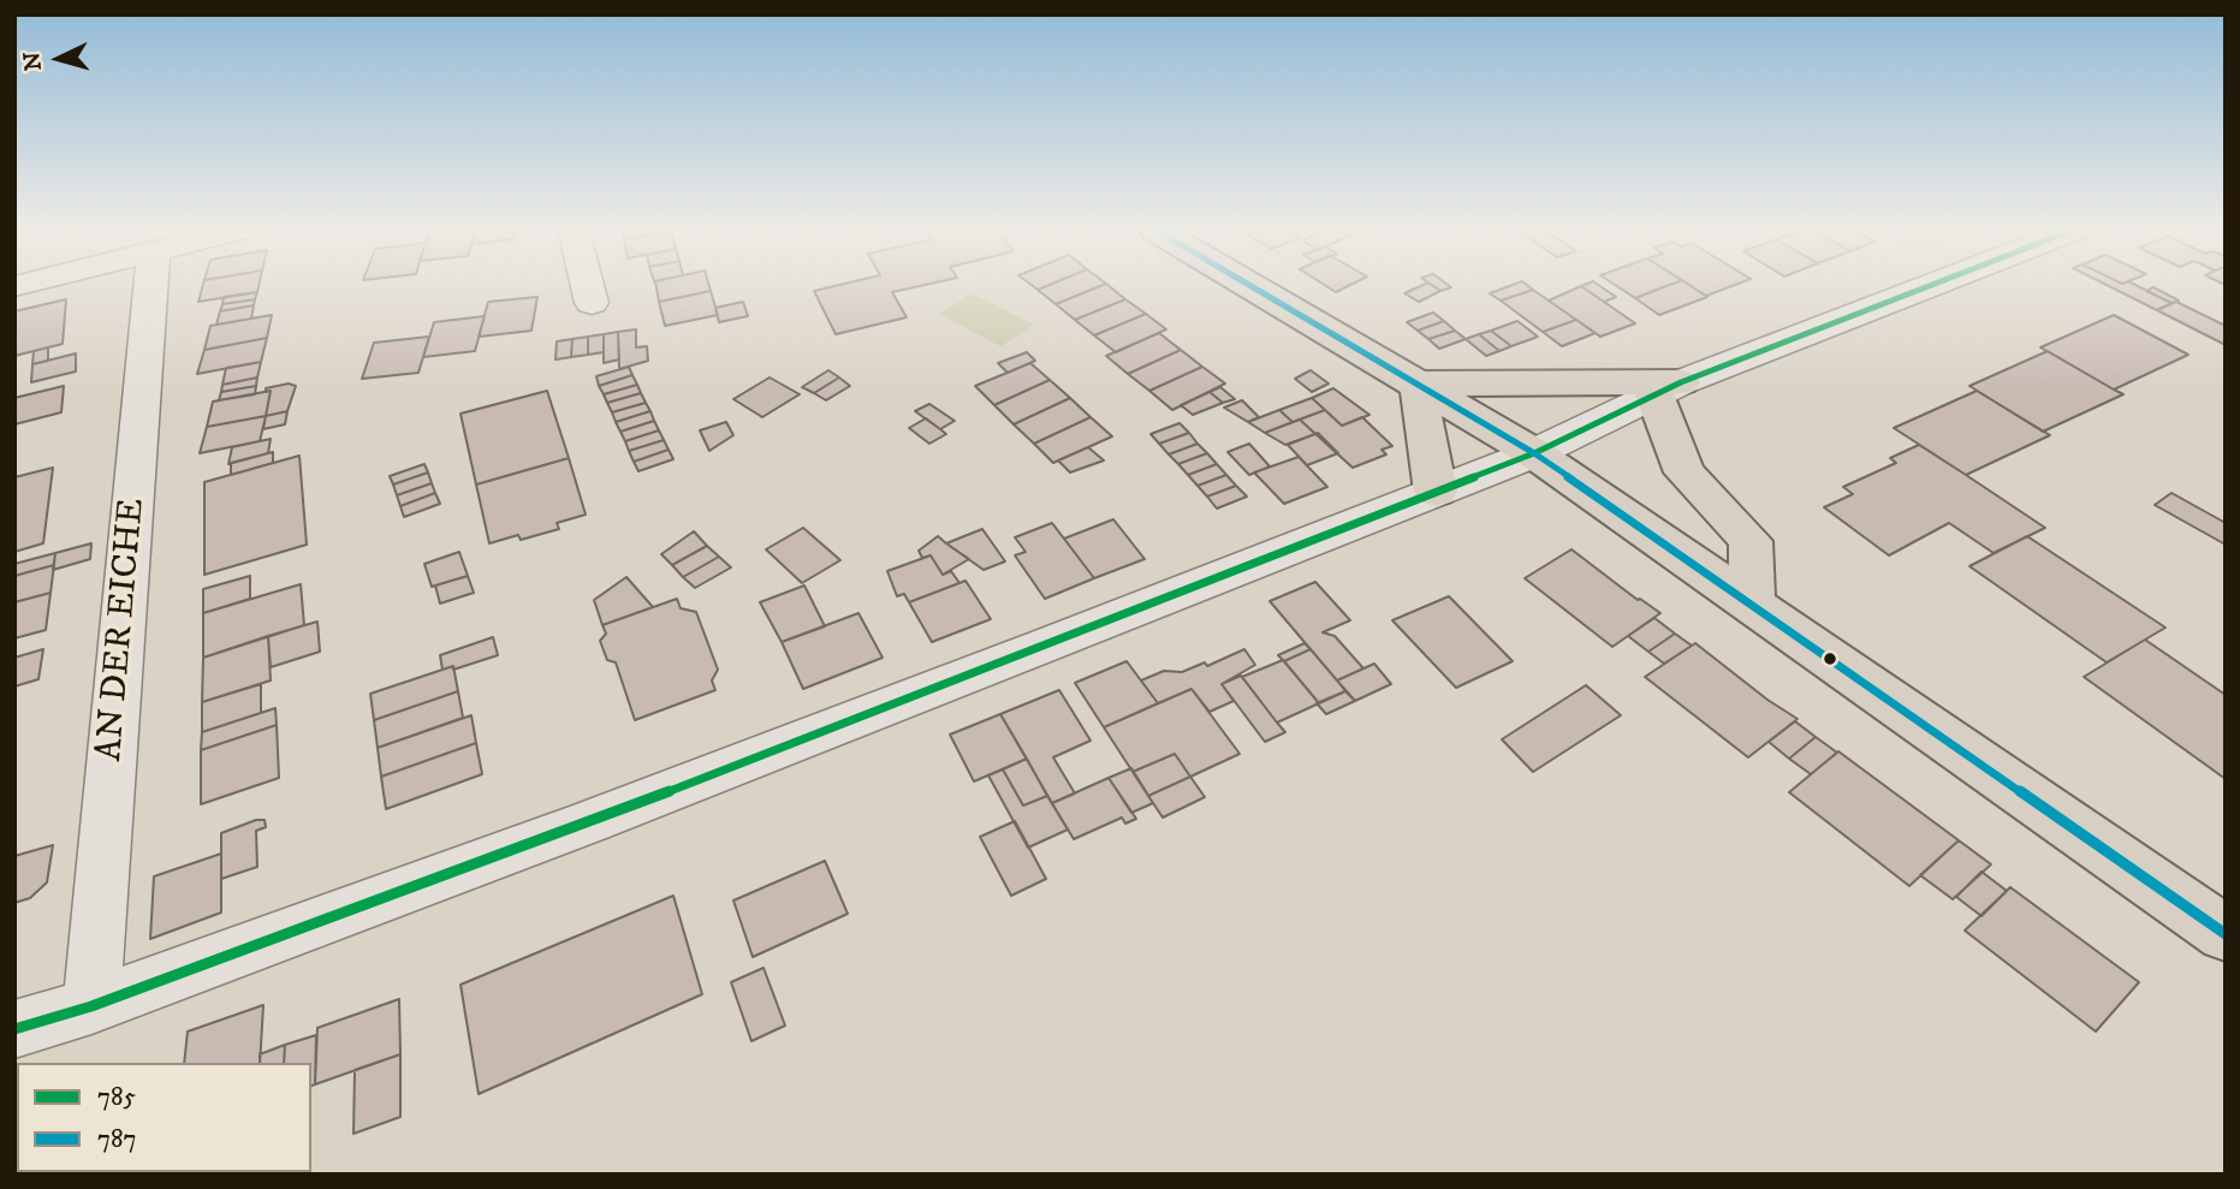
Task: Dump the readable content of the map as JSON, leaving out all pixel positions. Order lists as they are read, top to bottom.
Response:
{
  "streets": {
    "street": ["AN DER EICHE"]
  },
  "lines": ["transit line 785", "transit line 787"],
  "legend": ["785", "787"],
  "north": "left"
}
